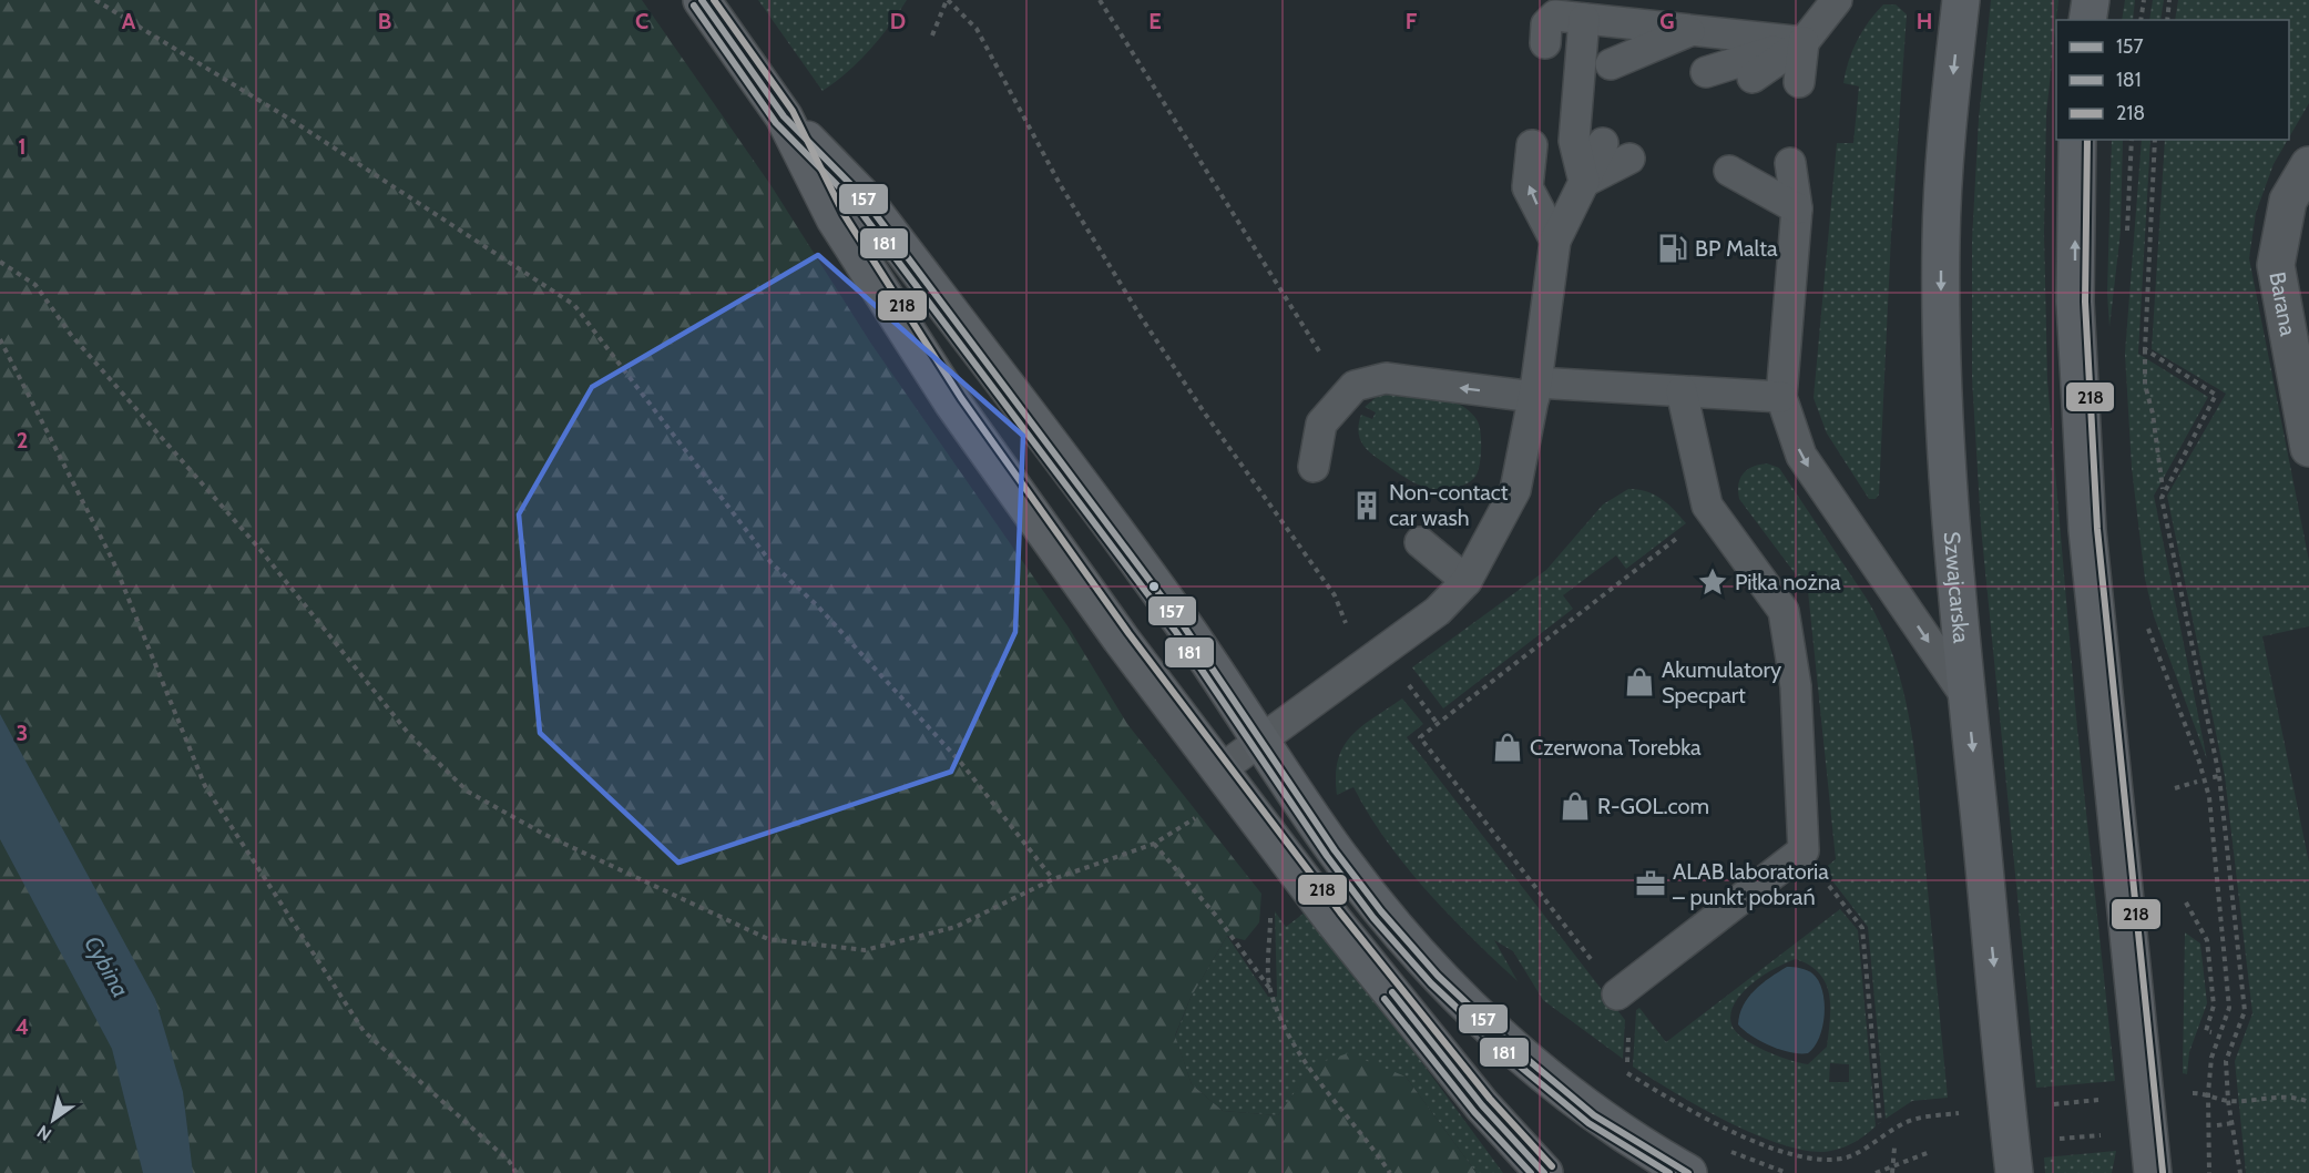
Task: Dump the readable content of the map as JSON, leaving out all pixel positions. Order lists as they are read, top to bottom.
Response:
{
  "streets": {
    "street": ["Barana", "Szwajcarska"]
  },
  "water": ["Cybina"],
  "places": {
    "fuel station": ["BP Malta"],
    "building": ["Non-contact car wash"],
    "place": ["Piłka nożna"],
    "shop": ["Akumulatory Specpart", "Czerwona Torebka", "R-GOL.com"],
    "office": ["ALAB laboratoria – punkt pobrań"]
  },
  "lines": ["transit line 157", "transit line 218", "transit line 181"],
  "legend": ["157", "181", "218"],
  "north": "bottom left",
  "grid": {
    "columns": [
      "A",
      "B",
      "C",
      "D",
      "E",
      "F",
      "G",
      "H"
    ],
    "rows": [
      "1",
      "2",
      "3",
      "4"
    ]
  }
}
